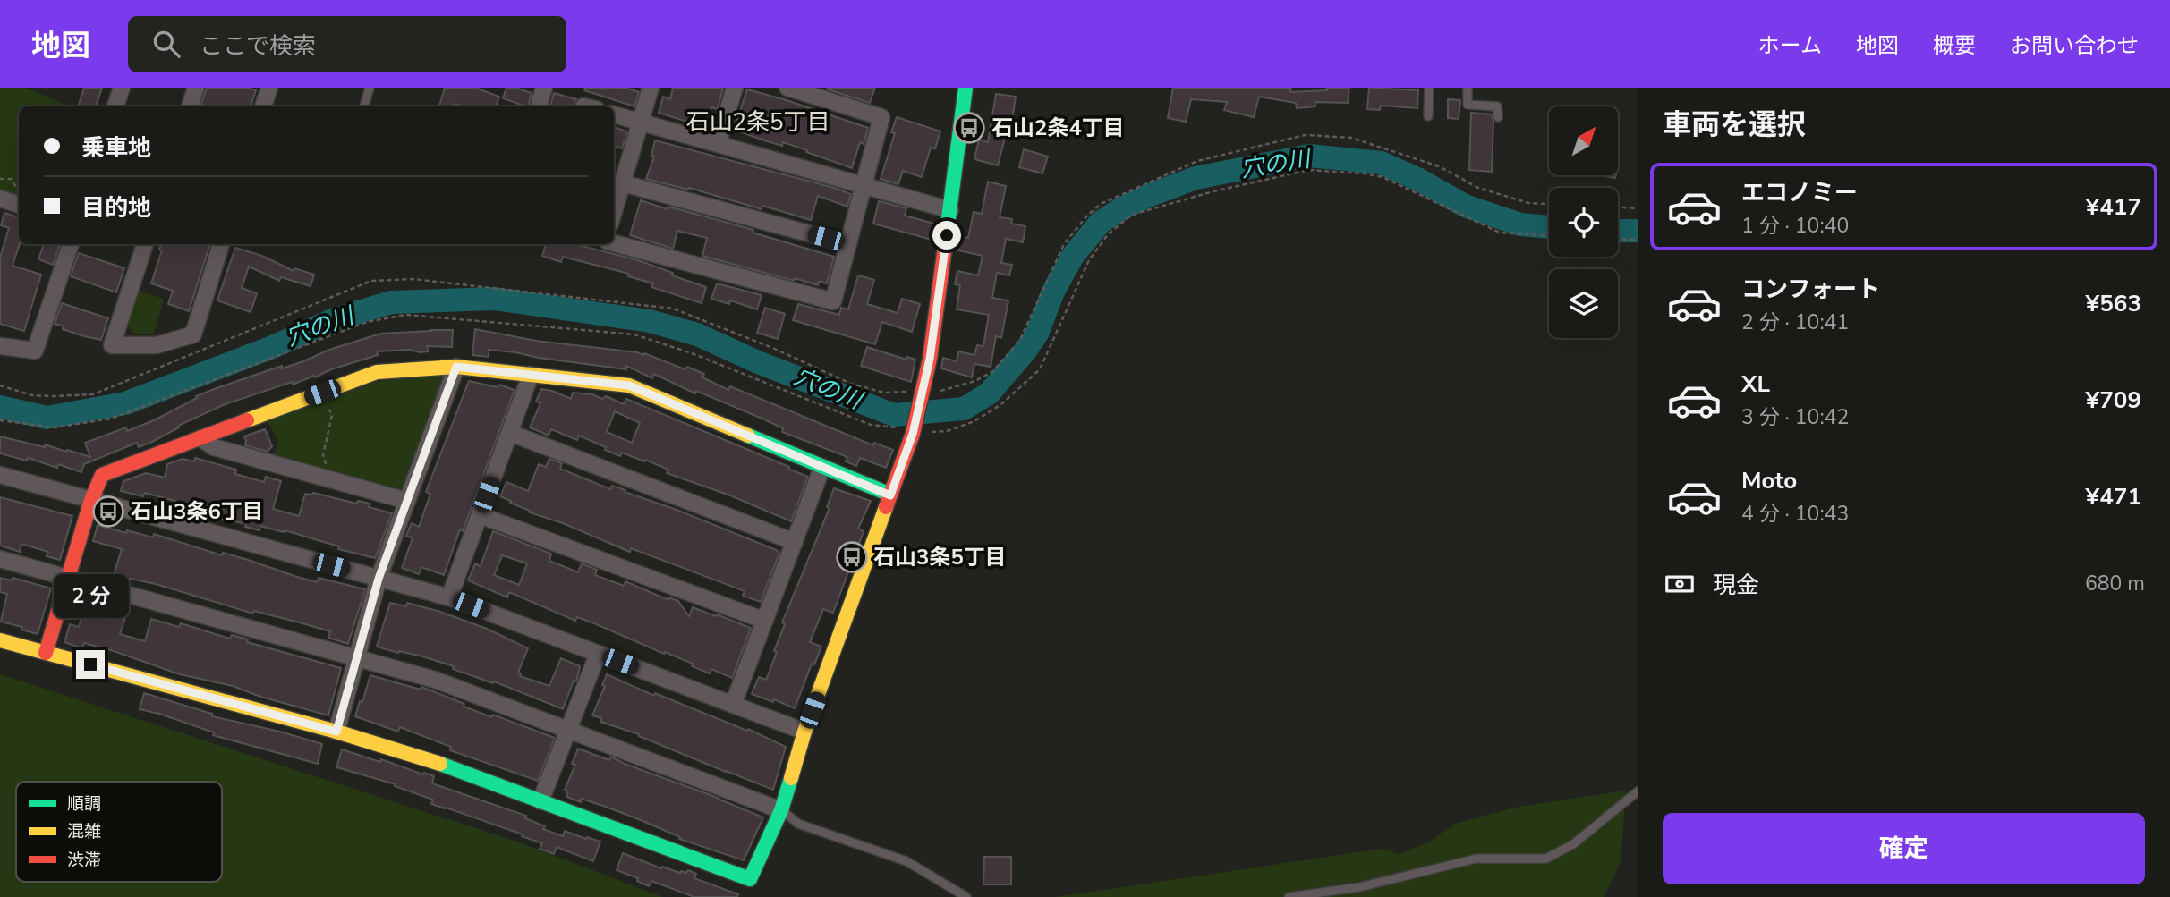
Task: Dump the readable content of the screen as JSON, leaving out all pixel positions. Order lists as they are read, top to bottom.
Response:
{
  "districts": ["石山2条5丁目"],
  "water": ["穴の川"],
  "places": {
    "bus stop": ["石山2条4丁目", "石山3条6丁目", "石山3条5丁目"]
  },
  "legend": ["順調", "混雑", "渋滞"],
  "north": "top right",
  "page": {
    "header": "地図",
    "search": "ここで検索",
    "nav": [
      "ホーム",
      "地図",
      "概要",
      "お問い合わせ"
    ],
    "heading": "車両を選択",
    "banner": ["乗車地", "目的地"],
    "list": [
      {
        "name": "エコノミー",
        "note": "1 分 · 10:40",
        "value": "¥417"
      },
      {
        "name": "コンフォート",
        "note": "2 分 · 10:41",
        "value": "¥563"
      },
      {
        "name": "XL",
        "note": "3 分 · 10:42",
        "value": "¥709"
      },
      {
        "name": "Moto",
        "note": "4 分 · 10:43",
        "value": "¥471"
      }
    ],
    "pay": ["現金", "680 m"],
    "bubble": "2 分",
    "buttons": "確定"
  }
}
